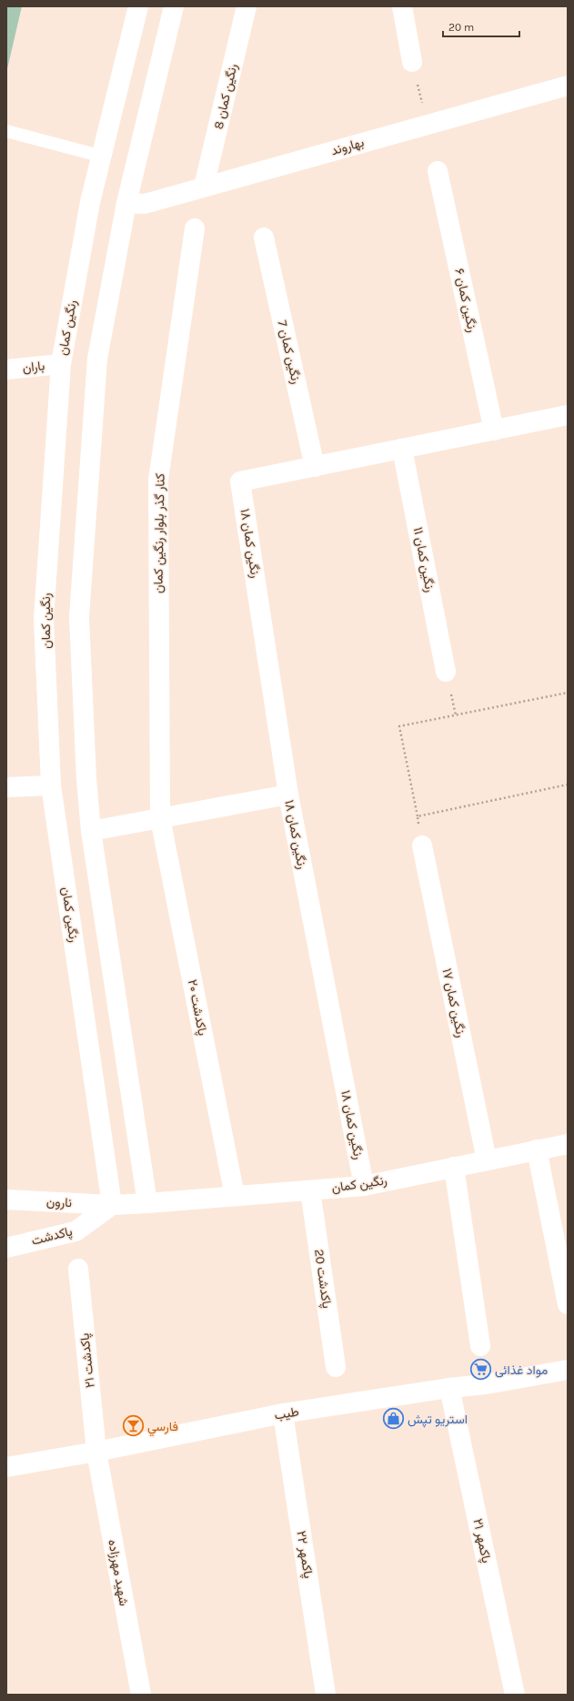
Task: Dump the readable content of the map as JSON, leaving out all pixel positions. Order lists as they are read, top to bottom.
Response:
{
  "streets": {
    "street": [
      "رنگین کمان 8",
      "بهاروند",
      "رنگین کمان ۶",
      "رنگین کمان",
      "رنگین کمان 7",
      "باران",
      "کنار گذر بلوار رنگین کمان",
      "رنگین کمان ۱۸",
      "رنگین کمان ۱۱",
      "رنگین کمان ۱۷",
      "پاکدشت ۲۰",
      "نارون",
      "پاکدشت",
      "پاکدشت 20",
      "پاکدشت ۲۱",
      "طیب",
      "پاکمهر ۲۱",
      "پاکمهر ۲۲",
      "شهید مهرزاده"
    ]
  },
  "crossings": [
    ["رنگین کمان 8", "بهاروند"],
    ["رنگین کمان", "باران"],
    ["رنگین کمان", "رنگین کمان ۱۸"],
    ["رنگین کمان", "رنگین کمان ۱۷"],
    ["رنگین کمان", "پاکدشت ۲۰"],
    ["رنگین کمان", "نارون"],
    ["رنگین کمان", "پاکدشت"],
    ["رنگین کمان", "پاکدشت 20"],
    ["رنگین کمان 7", "رنگین کمان ۱۸"],
    ["کنار گذر بلوار رنگین کمان", "پاکدشت ۲۰"],
    ["نارون", "پاکدشت"],
    ["پاکدشت ۲۱", "طیب"],
    ["پاکدشت ۲۱", "شهید مهرزاده"],
    ["طیب", "پاکمهر ۲۱"],
    ["طیب", "پاکمهر ۲۲"],
    ["طیب", "شهید مهرزاده"]
  ],
  "places": {
    "supermarket": ["مواد غذائی"],
    "shop": ["استریو تپش"],
    "bar": ["فارسي"]
  },
  "scale_bar": "20 m"
}
